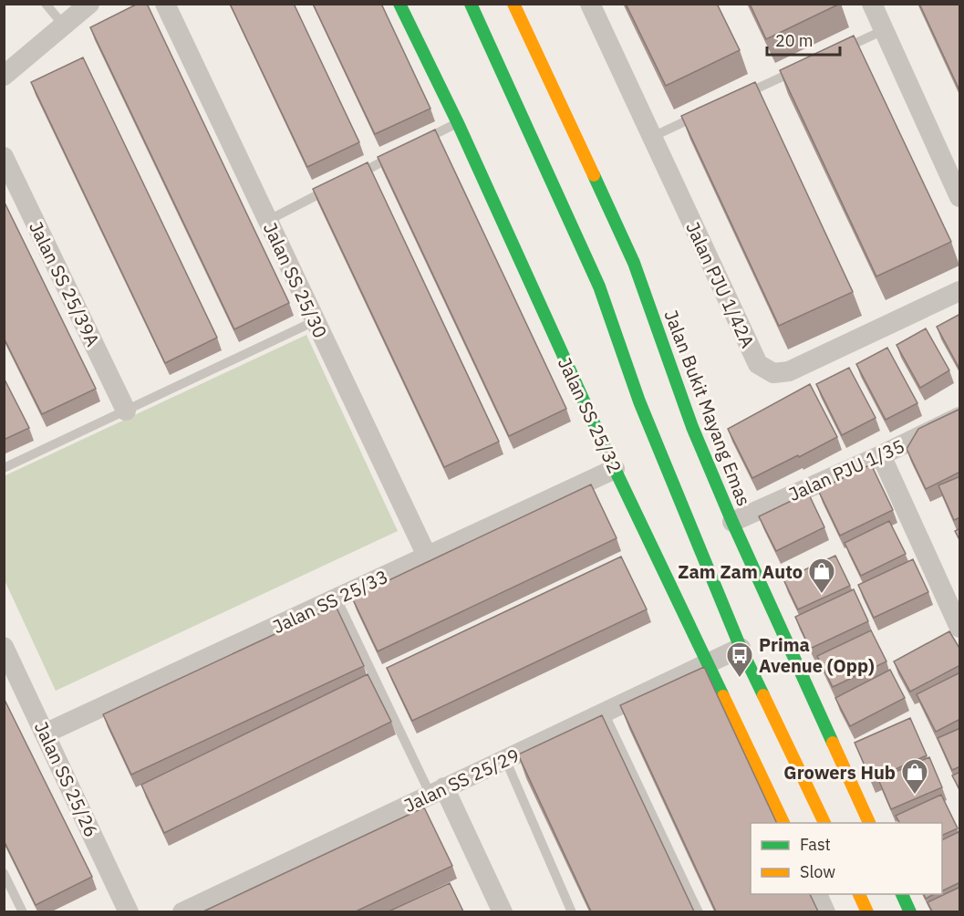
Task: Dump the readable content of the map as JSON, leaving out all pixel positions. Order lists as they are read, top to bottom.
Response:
{
  "streets": {
    "main road": ["Jalan Bukit Mayang Emas", "Jalan SS 25/32"],
    "street": [
      "Jalan SS 25/30",
      "Jalan SS 25/39A",
      "Jalan PJU 1/42A",
      "Jalan PJU 1/35",
      "Jalan SS 25/33",
      "Jalan SS 25/26",
      "Jalan SS 25/29"
    ]
  },
  "crossings": [
    ["Jalan SS 25/30", "Jalan SS 25/33"],
    ["Jalan Bukit Mayang Emas", "Jalan PJU 1/35"],
    ["Jalan SS 25/32", "Jalan SS 25/33"],
    ["Jalan SS 25/32", "Jalan SS 25/29"],
    ["Jalan SS 25/33", "Jalan SS 25/26"]
  ],
  "places": {
    "shop": ["Zam Zam Auto", "Growers Hub"],
    "bus stop": ["Prima Avenue (Opp)"]
  },
  "legend": ["Fast", "Slow"],
  "scale_bar": "20 m"
}
